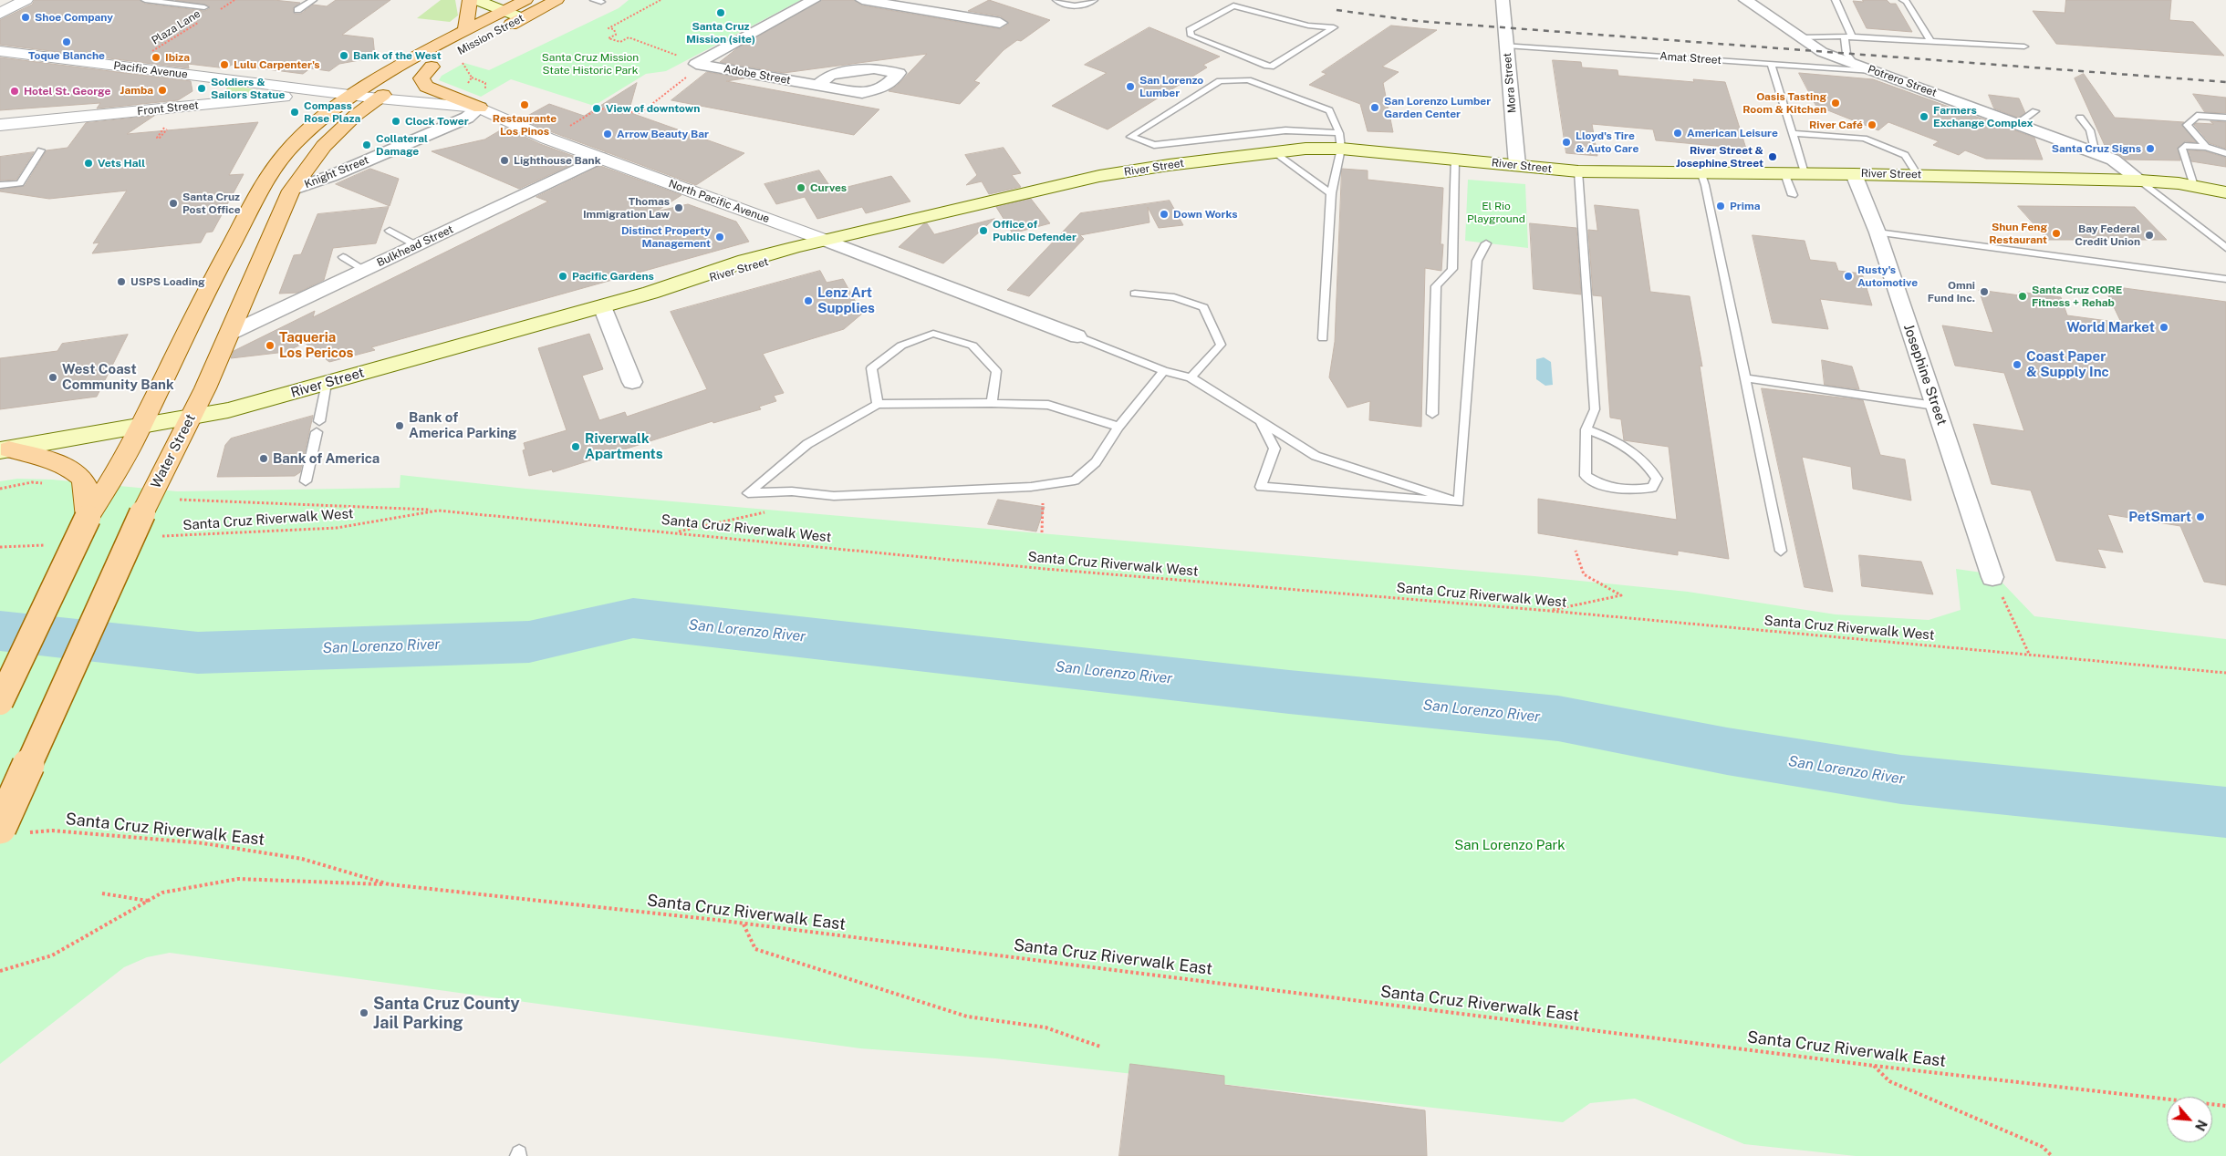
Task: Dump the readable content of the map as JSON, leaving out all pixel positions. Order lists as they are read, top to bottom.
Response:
{
  "streets": {
    "main road": ["Mission Street", "River Street", "Water Street"],
    "street": [
      "Pacific Avenue",
      "Adobe Street",
      "Potrero Street",
      "Mora Street",
      "Front Street",
      "Knight Street",
      "North Pacific Avenue",
      "Bulkhead Street",
      "Josephine Street"
    ],
    "lane": ["Amat Street"],
    "path": ["Plaza Lane", "Santa Cruz Riverwalk West", "Santa Cruz Riverwalk East"]
  },
  "crossings": [
    ["Plaza Lane", "Pacific Avenue"],
    ["Mission Street", "Pacific Avenue"],
    ["Mission Street", "North Pacific Avenue"],
    ["Mission Street", "Water Street"],
    ["Amat Street", "Potrero Street"],
    ["Amat Street", "Mora Street"],
    ["Pacific Avenue", "Front Street"],
    ["Pacific Avenue", "North Pacific Avenue"],
    ["Potrero Street", "River Street"],
    ["Mora Street", "River Street"],
    ["River Street", "North Pacific Avenue"],
    ["River Street", "Josephine Street"],
    ["River Street", "Water Street"],
    ["Knight Street", "North Pacific Avenue"],
    ["Knight Street", "Water Street"],
    ["North Pacific Avenue", "Bulkhead Street"],
    ["North Pacific Avenue", "Water Street"],
    ["Bulkhead Street", "Water Street"]
  ],
  "water": ["San Lorenzo River"],
  "parks": ["Santa Cruz Mission State Historic Park", "El Rio Playground", "San Lorenzo Park"],
  "places": [
    "Santa Cruz Mission (site)",
    "Shoe Company",
    "Toque Blanche",
    "Bank of the West",
    "Ibiza",
    "Lulu Carpenter's",
    "San Lorenzo Lumber",
    "Soldiers & Sailors Statue",
    "Jamba",
    "Hotel St. George",
    "Oasis Tasting Room & Kitchen",
    "Restaurante Los Pinos",
    "San Lorenzo Lumber Garden Center",
    "View of downtown",
    "Compass Rose Plaza",
    "Farmers Exchange Complex",
    "Clock Tower",
    "River Café",
    "American Leisure",
    "Arrow Beauty Bar",
    "Lloyd's Tire & Auto Care",
    "Collateral Damage",
    "Santa Cruz Signs",
    "River Street & Josephine Street",
    "Lighthouse Bank",
    "Vets Hall",
    "Curves",
    "Santa Cruz Post Office",
    "Prima",
    "Thomas Immigration Law",
    "Down Works",
    "Office of Public Defender",
    "Shun Feng Restaurant",
    "Bay Federal Credit Union",
    "Distinct Property Management",
    "Pacific Gardens",
    "Rusty's Automotive",
    "USPS Loading",
    "Omni Fund Inc.",
    "Santa Cruz CORE Fitness + Rehab",
    "Lenz Art Supplies",
    "World Market",
    "Taqueria Los Pericos",
    "Coast Paper & Supply Inc",
    "West Coast Community Bank",
    "Bank of America Parking",
    "Riverwalk Apartments",
    "Bank of America",
    "PetSmart",
    "Santa Cruz County Jail Parking"
  ],
  "north": "bottom right"
}
